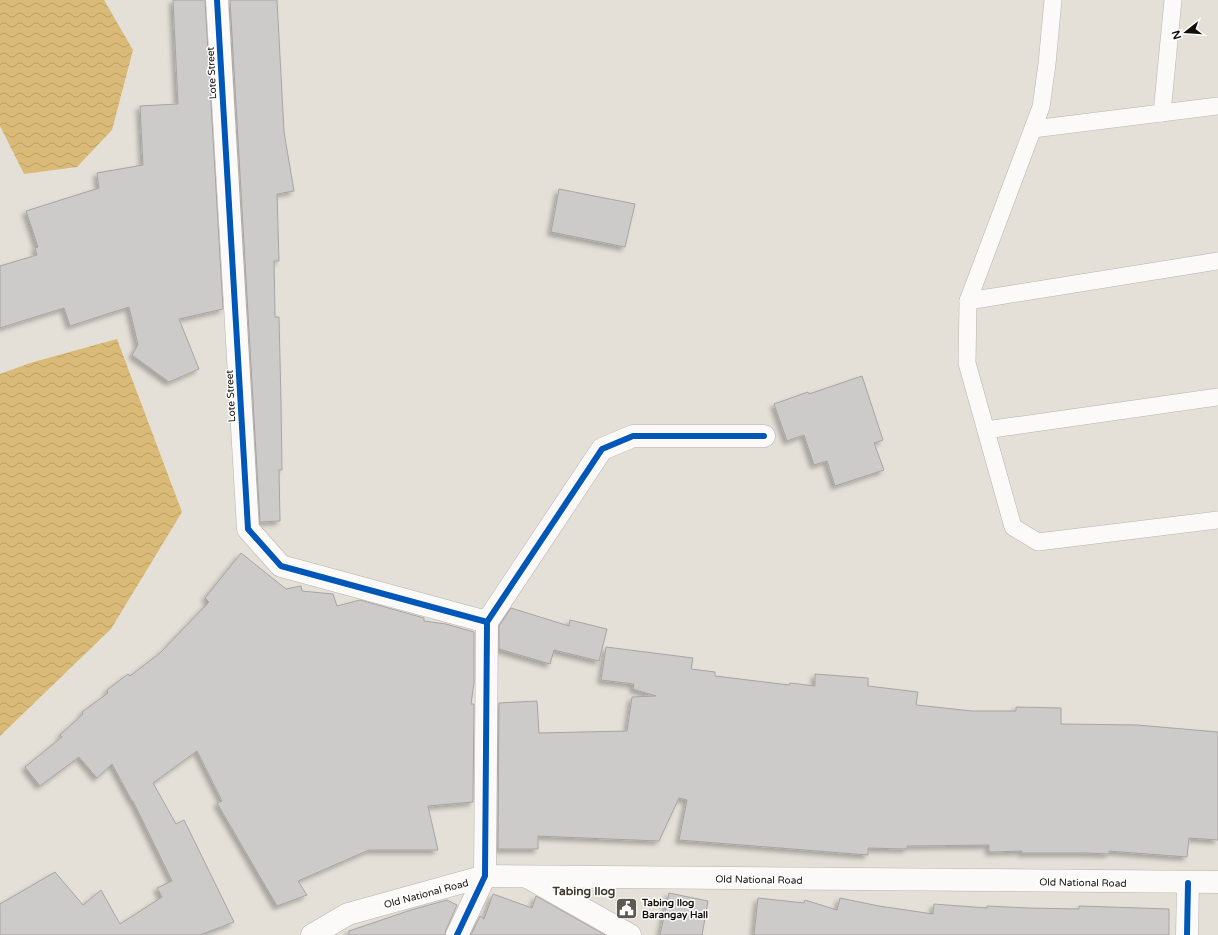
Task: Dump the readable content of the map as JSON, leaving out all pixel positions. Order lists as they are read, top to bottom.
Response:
{
  "streets": {
    "street": ["Lote Street", "Old National Road"]
  },
  "districts": ["Tabing Ilog"],
  "places": {
    "public building": ["Tabing Ilog Barangay Hall"]
  },
  "north": "left"
}
